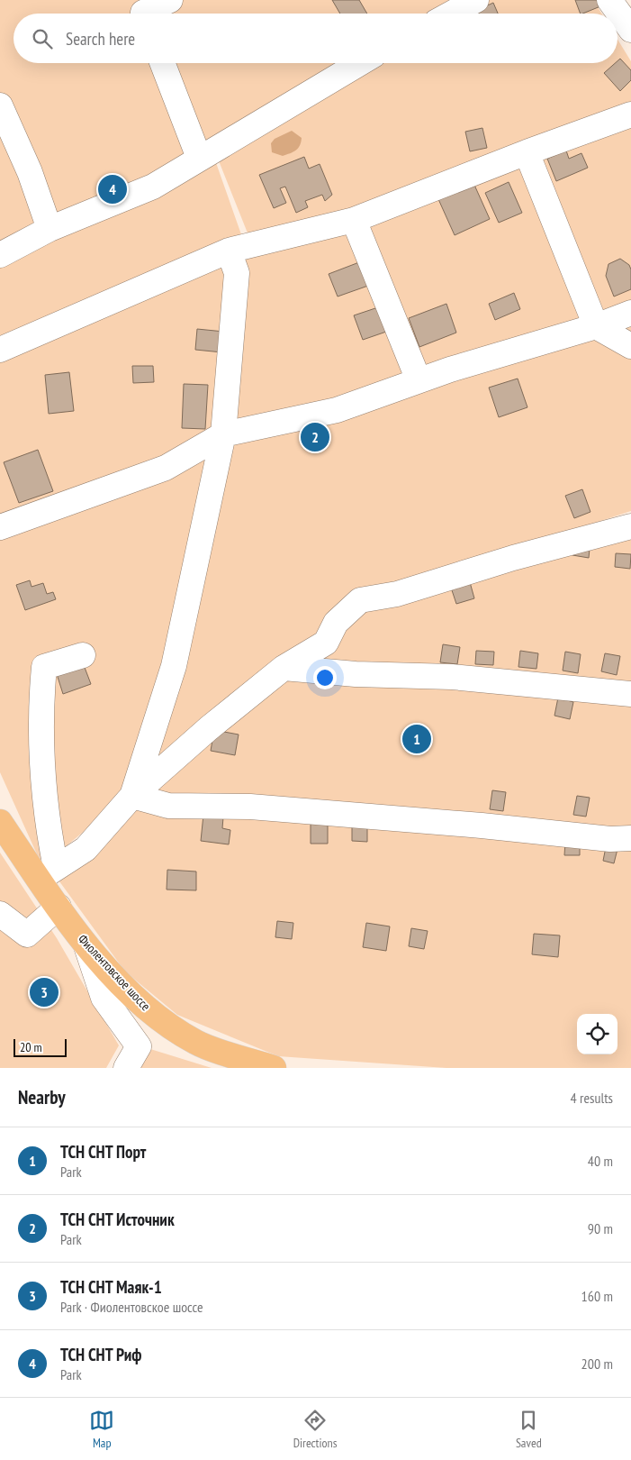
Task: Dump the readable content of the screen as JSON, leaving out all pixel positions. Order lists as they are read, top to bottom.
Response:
{
  "streets": {
    "main road": ["Фиолентовское шоссе"]
  },
  "scale_bar": "20 m",
  "page": {
    "search": "Search here",
    "pins": [
      "4",
      "2",
      "1",
      "3"
    ],
    "scale": "20 m",
    "heading": ["Nearby", "4 results"],
    "list": [
      {
        "mark": "1",
        "name": "ТСН СНТ Порт",
        "note": "Park",
        "value": "40 m"
      },
      {
        "mark": "2",
        "name": "ТСН СНТ Источник",
        "note": "Park",
        "value": "90 m"
      },
      {
        "mark": "3",
        "name": "ТСН СНТ Маяк-1",
        "note": "Park · Фиолентовское шоссе",
        "value": "160 m"
      },
      {
        "mark": "4",
        "name": "ТСН СНТ Риф",
        "note": "Park",
        "value": "200 m"
      }
    ],
    "nav": ["Map", "Directions", "Saved"]
  }
}
